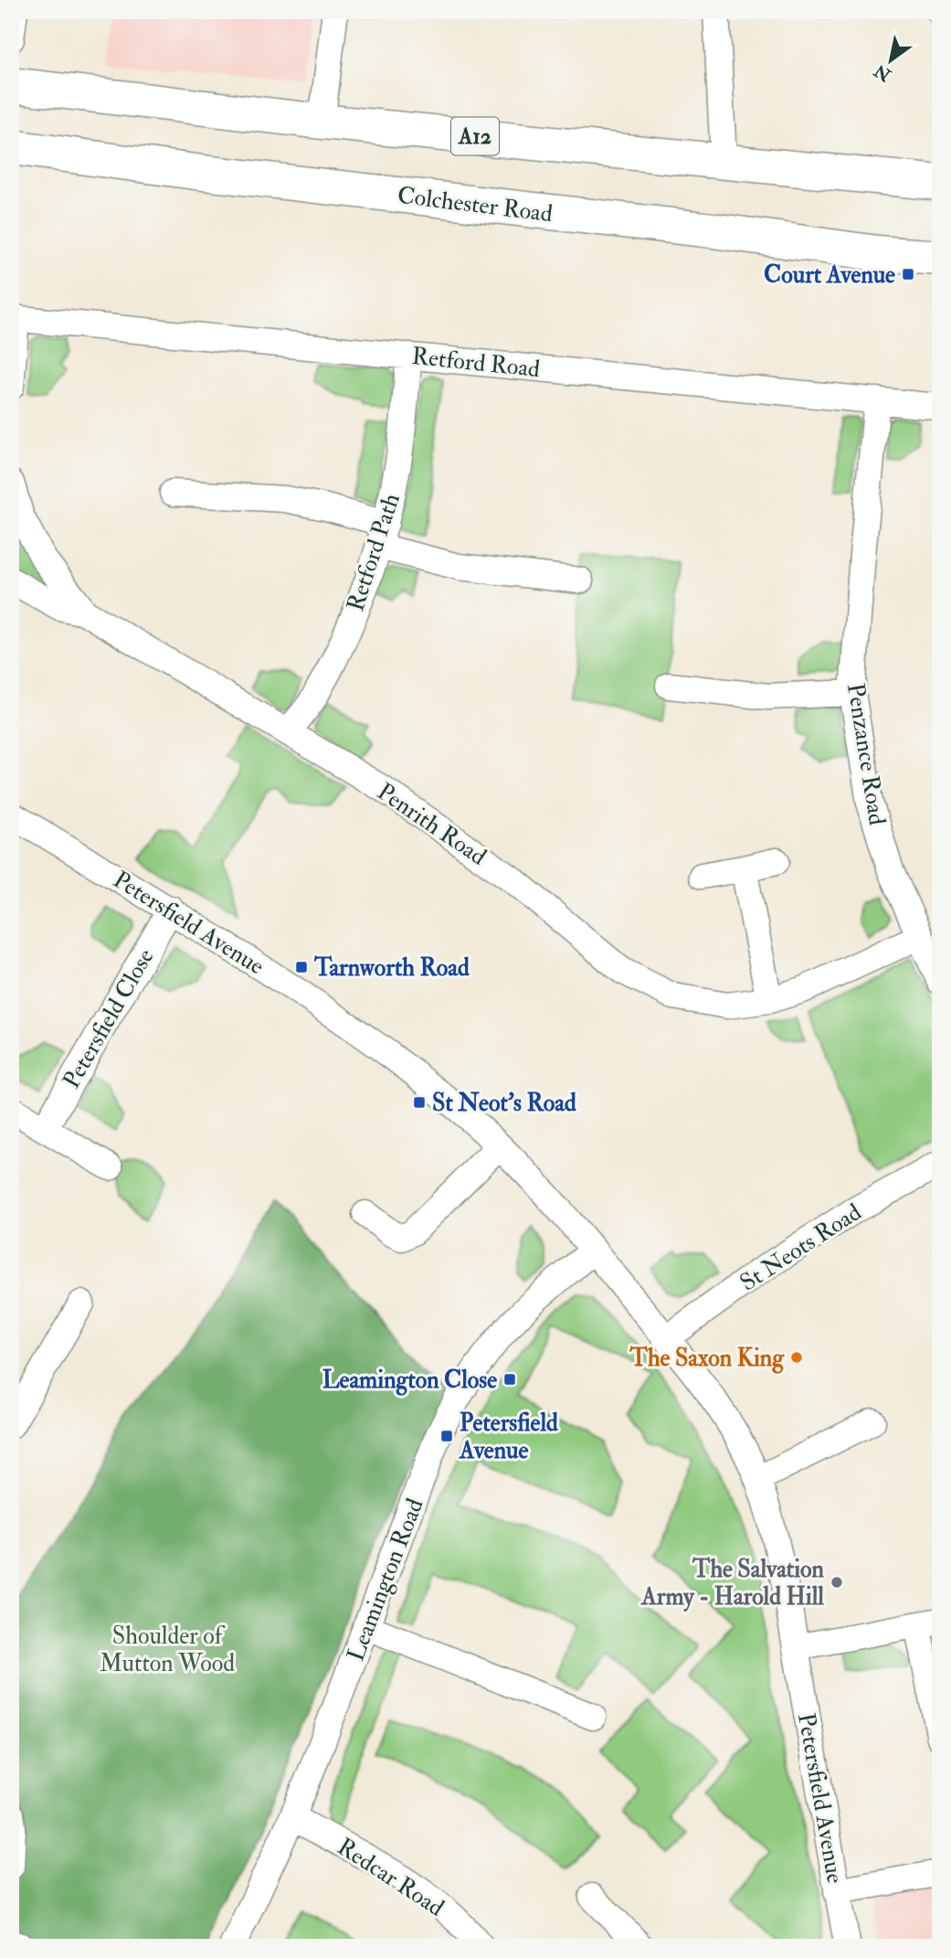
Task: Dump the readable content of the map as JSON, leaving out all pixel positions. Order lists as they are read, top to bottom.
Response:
{
  "streets": {
    "highway": ["A12", "Colchester Road"],
    "street": [
      "Retford Road",
      "Retford Path",
      "Penzance Road",
      "Penrith Road",
      "Petersfield Avenue",
      "Petersfield Close",
      "St Neots Road",
      "Leamington Road",
      "Redcar Road"
    ]
  },
  "crossings": [
    ["Retford Road", "Retford Path"],
    ["Retford Road", "Penzance Road"],
    ["Retford Path", "Penrith Road"],
    ["Penzance Road", "Penrith Road"],
    ["Petersfield Avenue", "Petersfield Close"],
    ["Petersfield Avenue", "St Neots Road"],
    ["Petersfield Avenue", "Leamington Road"],
    ["Leamington Road", "Redcar Road"]
  ],
  "parks": ["Shoulder of Mutton Wood"],
  "places": {
    "transit": [
      "Court Avenue",
      "Tarnworth Road",
      "St Neot's Road",
      "Leamington Close",
      "Petersfield Avenue"
    ],
    "other": ["The Saxon King", "The Salvation Army - Harold Hill"]
  },
  "north": "bottom left"
}
